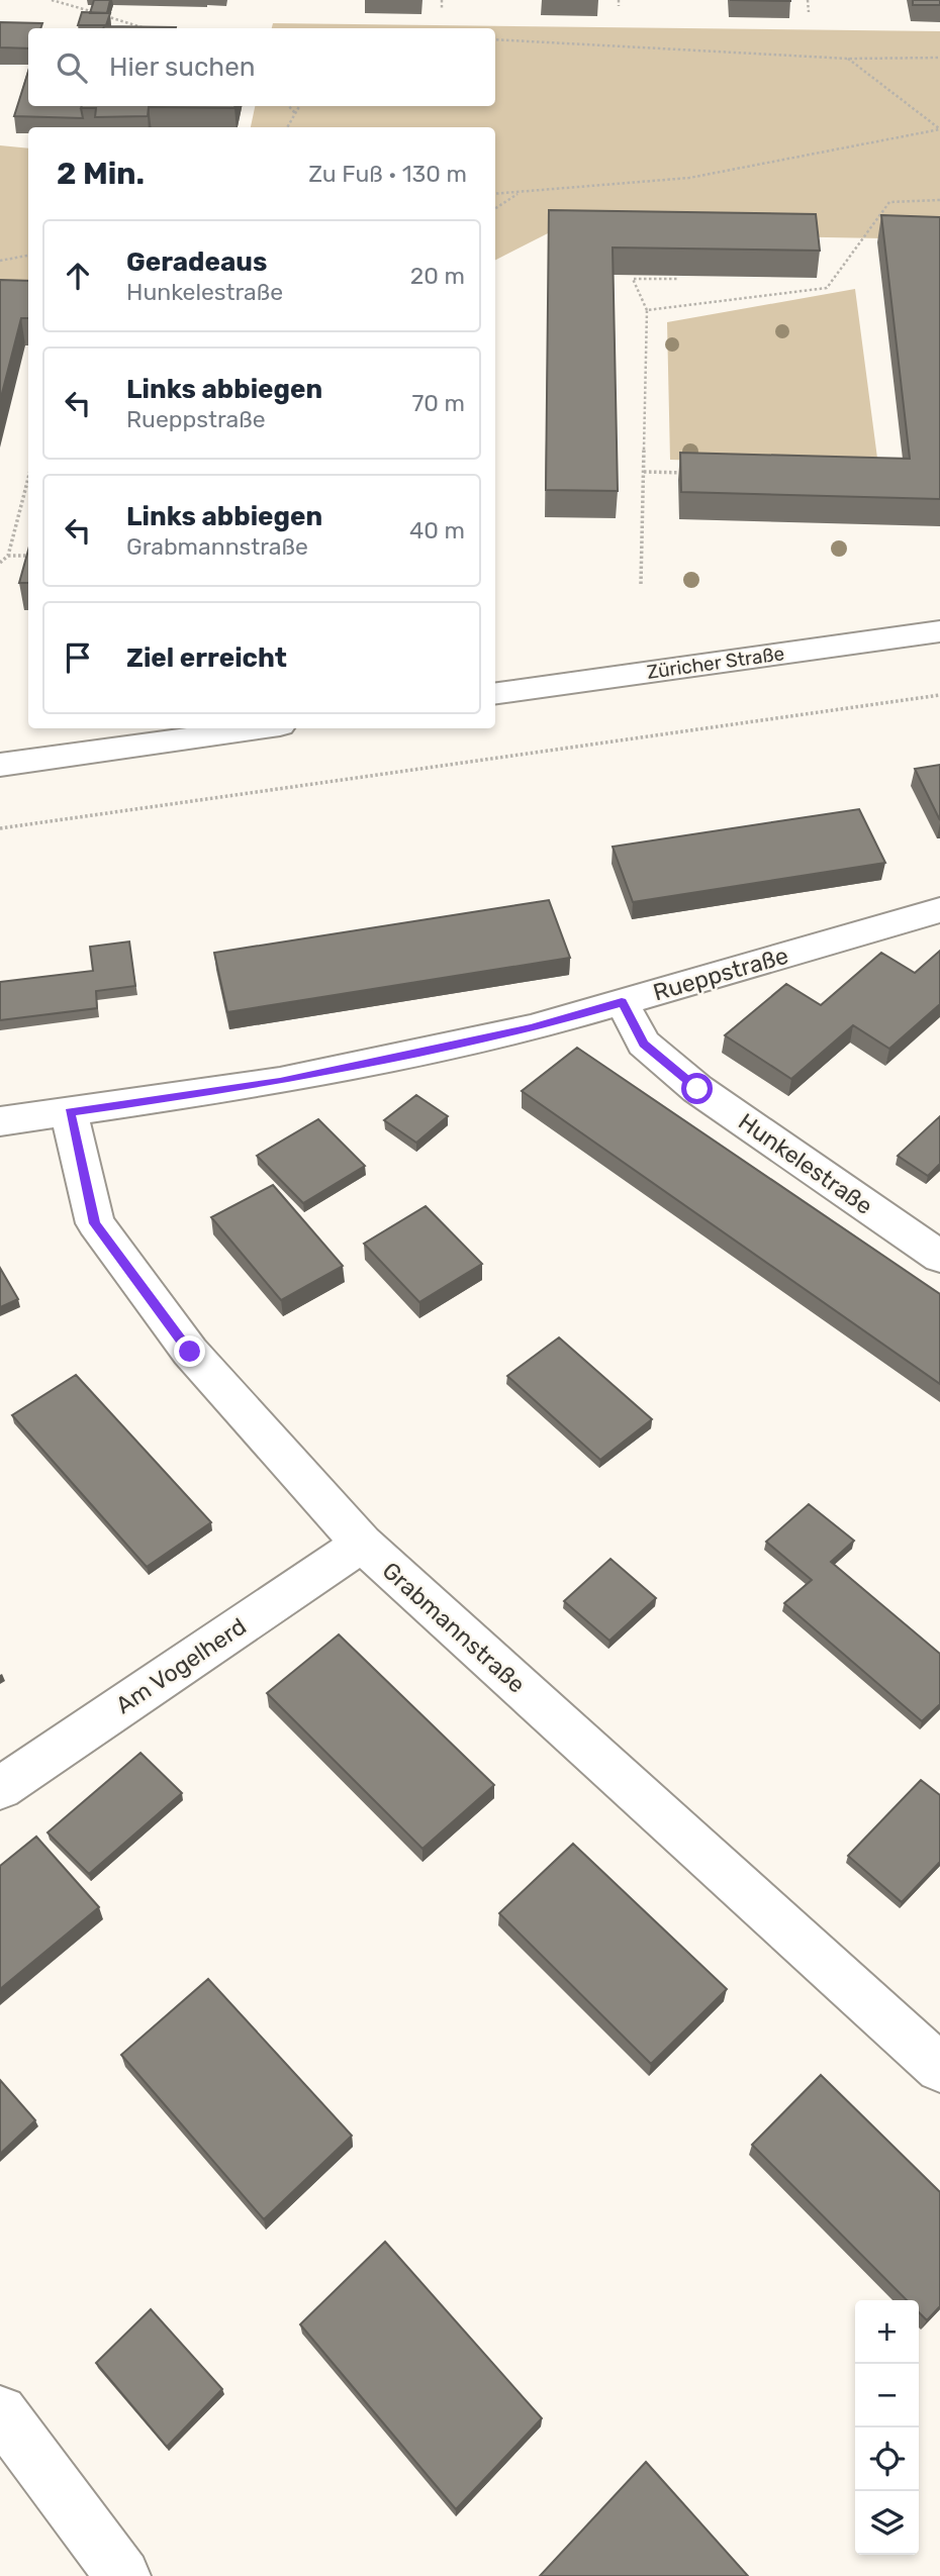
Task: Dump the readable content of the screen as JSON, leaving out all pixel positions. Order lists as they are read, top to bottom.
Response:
{
  "streets": {
    "street": [
      "Züricher Straße",
      "Rueppstraße",
      "Hunkelestraße",
      "Grabmannstraße",
      "Am Vogelherd"
    ]
  },
  "crossings": [
    ["Rueppstraße", "Hunkelestraße"],
    ["Rueppstraße", "Grabmannstraße"],
    ["Grabmannstraße", "Am Vogelherd"]
  ],
  "page": {
    "search": "Hier suchen",
    "heading": ["2 Min.", "Zu Fuß · 130 m"],
    "list": [
      ["Geradeaus", "Hunkelestraße", "20 m"],
      ["Links abbiegen", "Rueppstraße", "70 m"],
      ["Links abbiegen", "Grabmannstraße", "40 m"],
      "Ziel erreicht"
    ],
    "map_buttons": ["+", "−"]
  }
}
